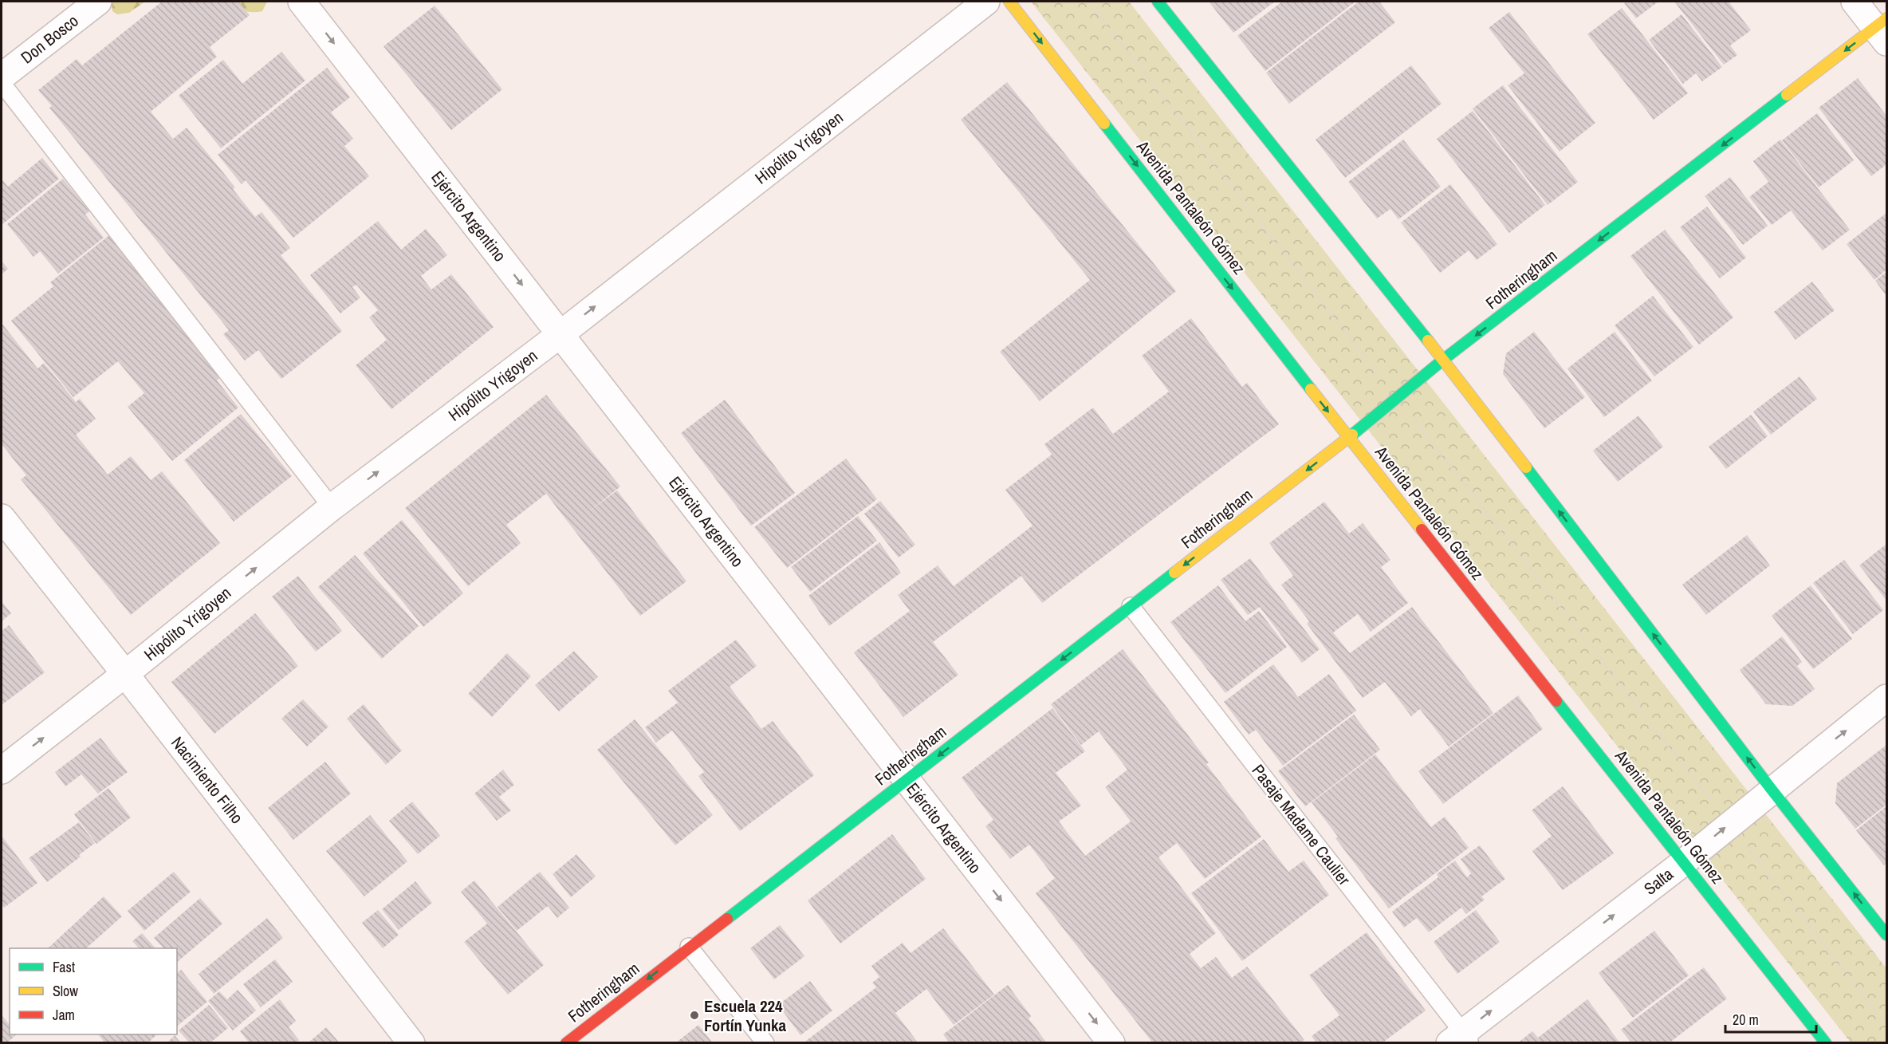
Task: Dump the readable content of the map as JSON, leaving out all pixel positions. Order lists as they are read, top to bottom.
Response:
{
  "streets": {
    "main road": ["Avenida Pantaleón Gómez", "Fotheringham"],
    "street": [
      "Don Bosco",
      "Hipólito Yrigoyen",
      "Ejército Argentino",
      "Nacimiento Filho",
      "Salta"
    ],
    "lane": ["Pasaje Madame Caulier"]
  },
  "crossings": [
    ["Hipólito Yrigoyen", "Ejército Argentino"],
    ["Hipólito Yrigoyen", "Nacimiento Filho"],
    ["Avenida Pantaleón Gómez", "Fotheringham"],
    ["Avenida Pantaleón Gómez", "Salta"],
    ["Ejército Argentino", "Fotheringham"],
    ["Fotheringham", "Pasaje Madame Caulier"],
    ["Pasaje Madame Caulier", "Salta"]
  ],
  "one_way": [
    "Hipólito Yrigoyen",
    "Avenida Pantaleón Gómez",
    "Ejército Argentino",
    "Fotheringham",
    "Salta"
  ],
  "places": ["Escuela 224 Fortín Yunka"],
  "legend": ["Fast", "Slow", "Jam"],
  "scale_bar": "20 m"
}
